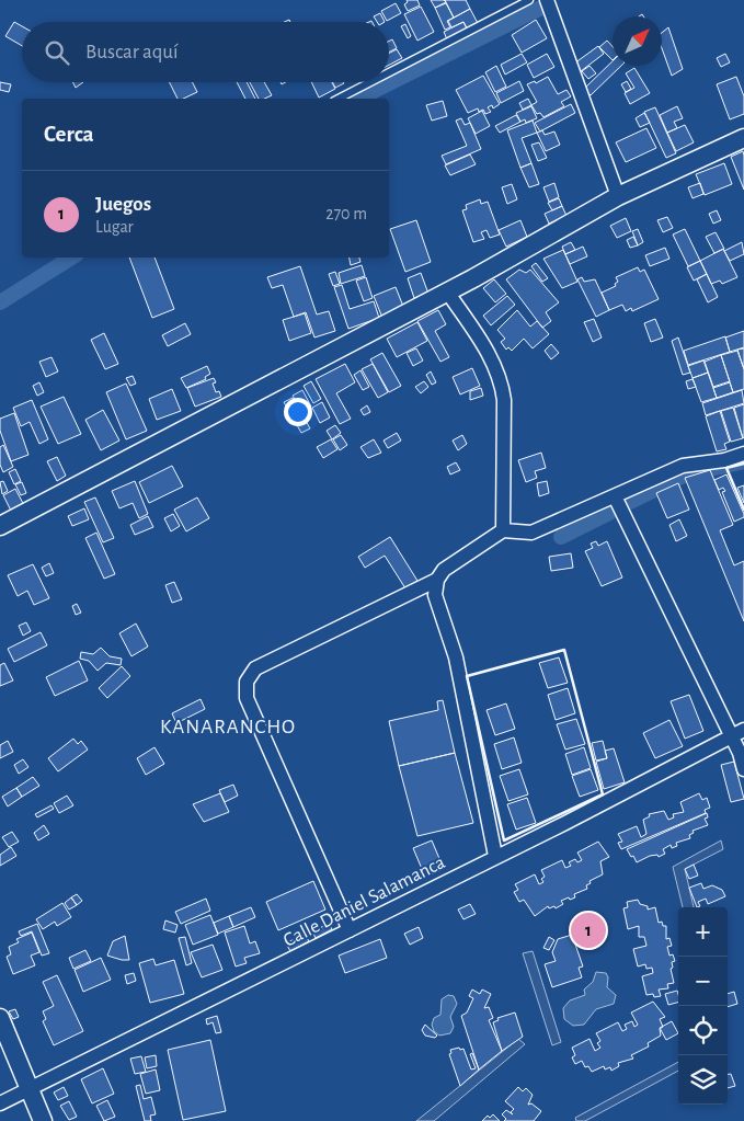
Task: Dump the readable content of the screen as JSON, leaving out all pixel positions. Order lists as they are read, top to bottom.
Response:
{
  "streets": {
    "street": ["Calle Daniel Salamanca"]
  },
  "districts": ["KANARANCHO"],
  "north": "top right",
  "page": {
    "search": "Buscar aquí",
    "heading": "Cerca",
    "list": [
      {
        "mark": "1",
        "name": "Juegos",
        "note": "Lugar",
        "value": "270 m"
      }
    ],
    "map_buttons": ["+", "−"],
    "pins": "1"
  }
}
